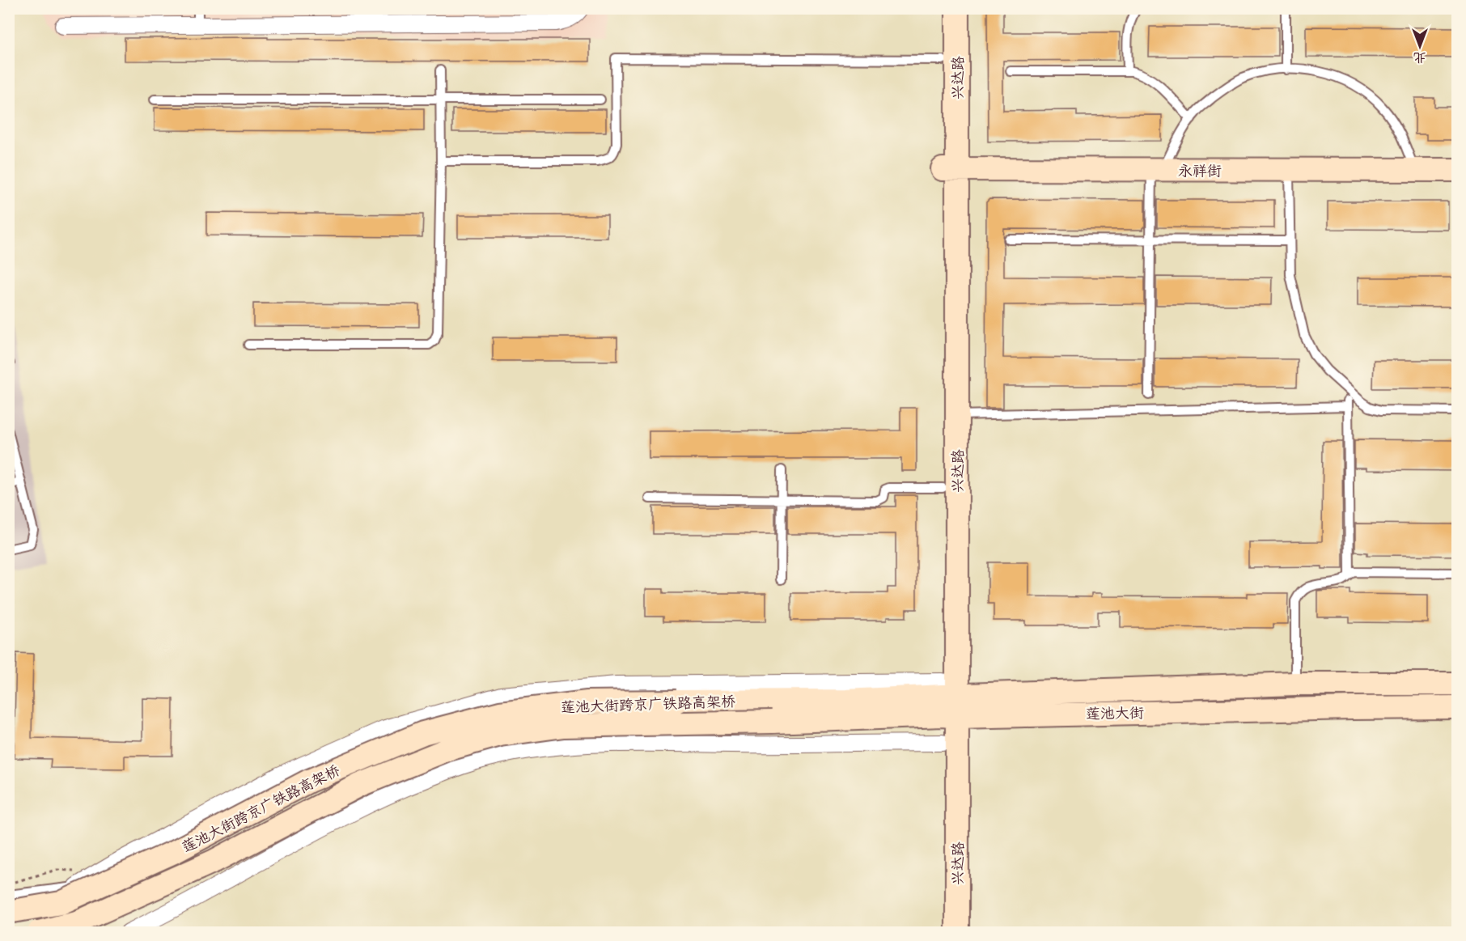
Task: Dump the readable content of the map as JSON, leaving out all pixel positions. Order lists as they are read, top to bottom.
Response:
{
  "streets": {
    "main road": [
      "兴达路",
      "永祥街",
      "莲池大街跨京广铁路高架桥",
      "莲池大街"
    ]
  },
  "crossings": [
    ["兴达路", "永祥街"],
    ["兴达路", "莲池大街"],
    ["莲池大街跨京广铁路高架桥", "莲池大街"]
  ],
  "north": "bottom"
}
